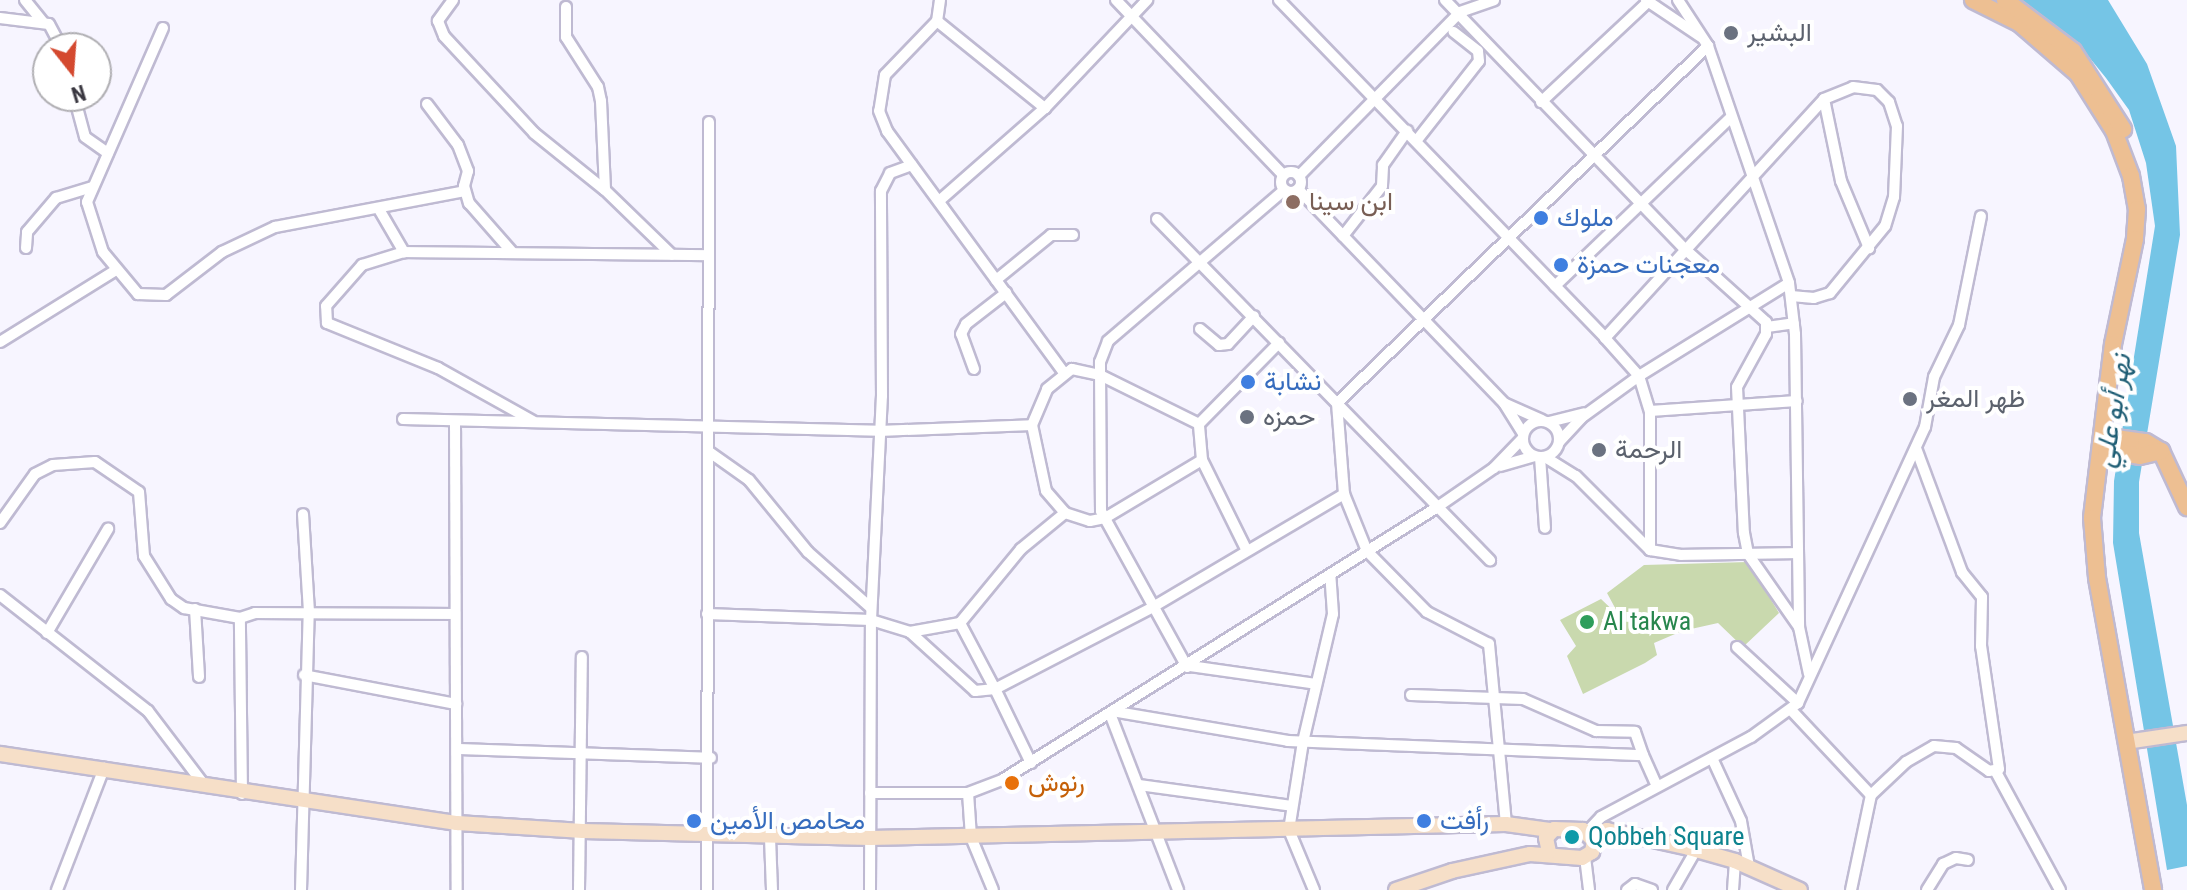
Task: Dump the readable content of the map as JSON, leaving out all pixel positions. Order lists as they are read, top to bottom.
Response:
{
  "water": ["نهر أبو علي"],
  "places": [
    "البشير",
    "ابن سينا",
    "ملوك",
    "معجنات حمزة",
    "نشابة",
    "ظهر المغر",
    "حمزه",
    "الرحمة",
    "Al takwa",
    "رنوش",
    "محامص الأمين",
    "رأفت",
    "Qobbeh Square"
  ],
  "north": "bottom"
}
